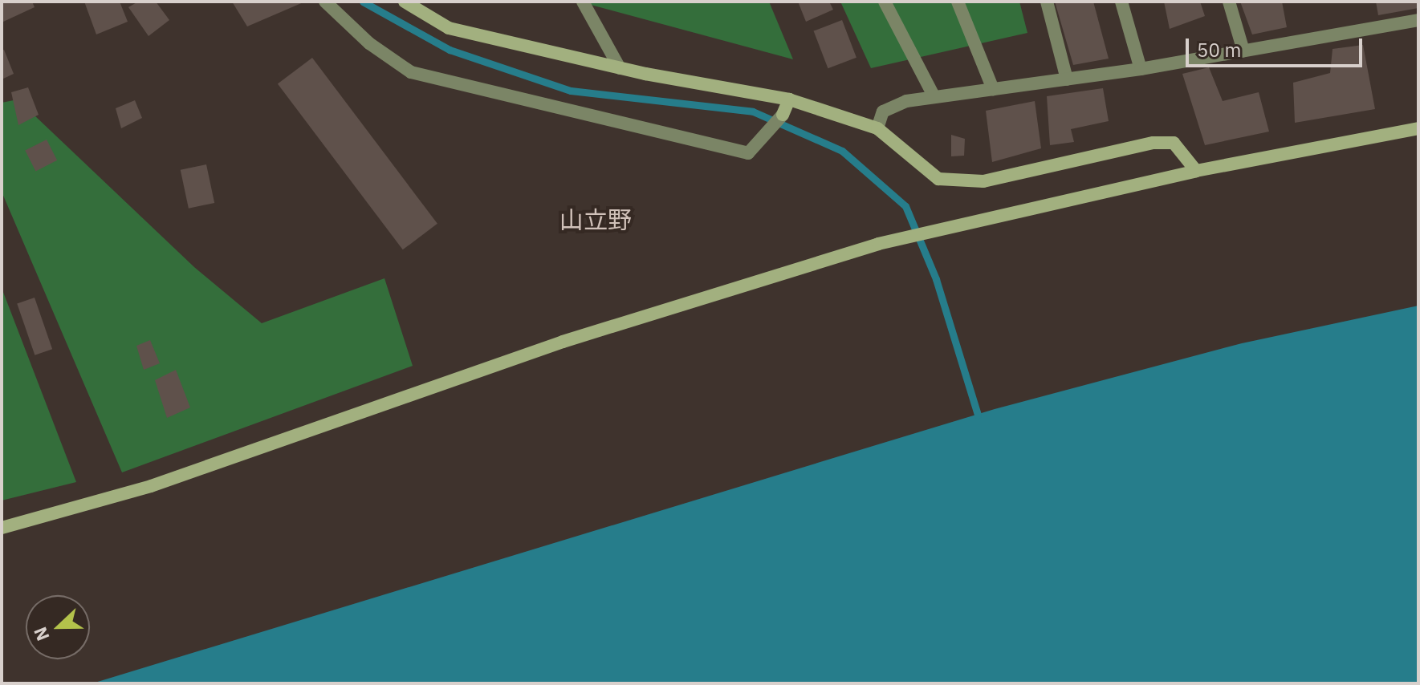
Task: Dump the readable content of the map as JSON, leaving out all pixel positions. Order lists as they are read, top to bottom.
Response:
{
  "districts": ["山立野"],
  "scale_bar": "50 m",
  "north": "left"
}
